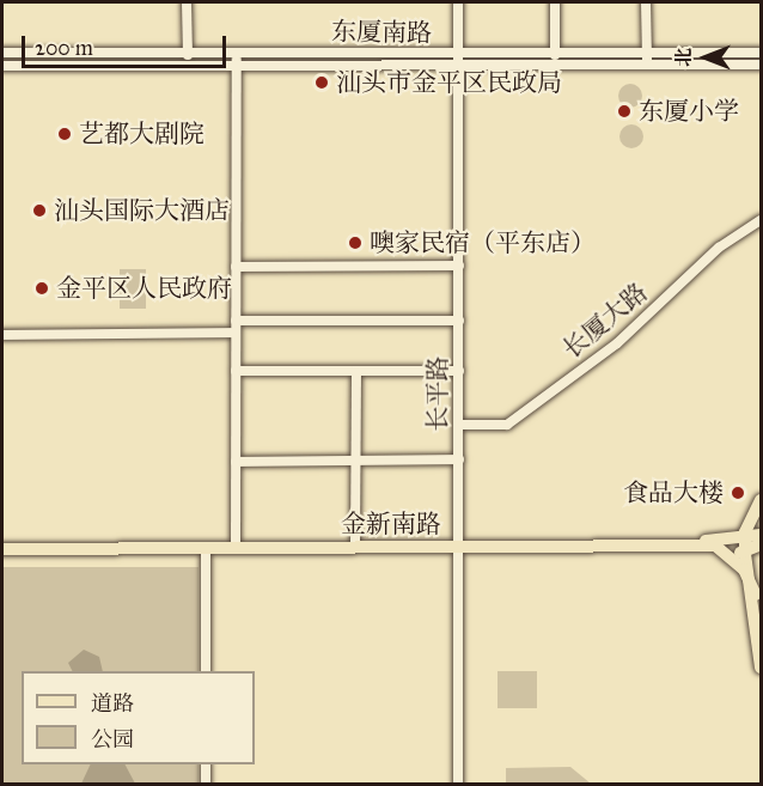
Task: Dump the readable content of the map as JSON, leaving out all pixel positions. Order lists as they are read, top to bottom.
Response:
{
  "streets": {
    "main road": ["金新南路"],
    "street": ["东厦南路", "长厦大路", "长平路"]
  },
  "crossings": [
    ["东厦南路", "长平路"],
    ["长厦大路", "长平路"],
    ["长平路", "金新南路"]
  ],
  "places": [
    "汕头市金平区民政局",
    "东厦小学",
    "艺都大剧院",
    "汕头国际大酒店",
    "噢家民宿（平东店）",
    "金平区人民政府",
    "食品大楼"
  ],
  "legend": ["道路", "公园"],
  "scale_bar": "200 m",
  "north": "left"
}
